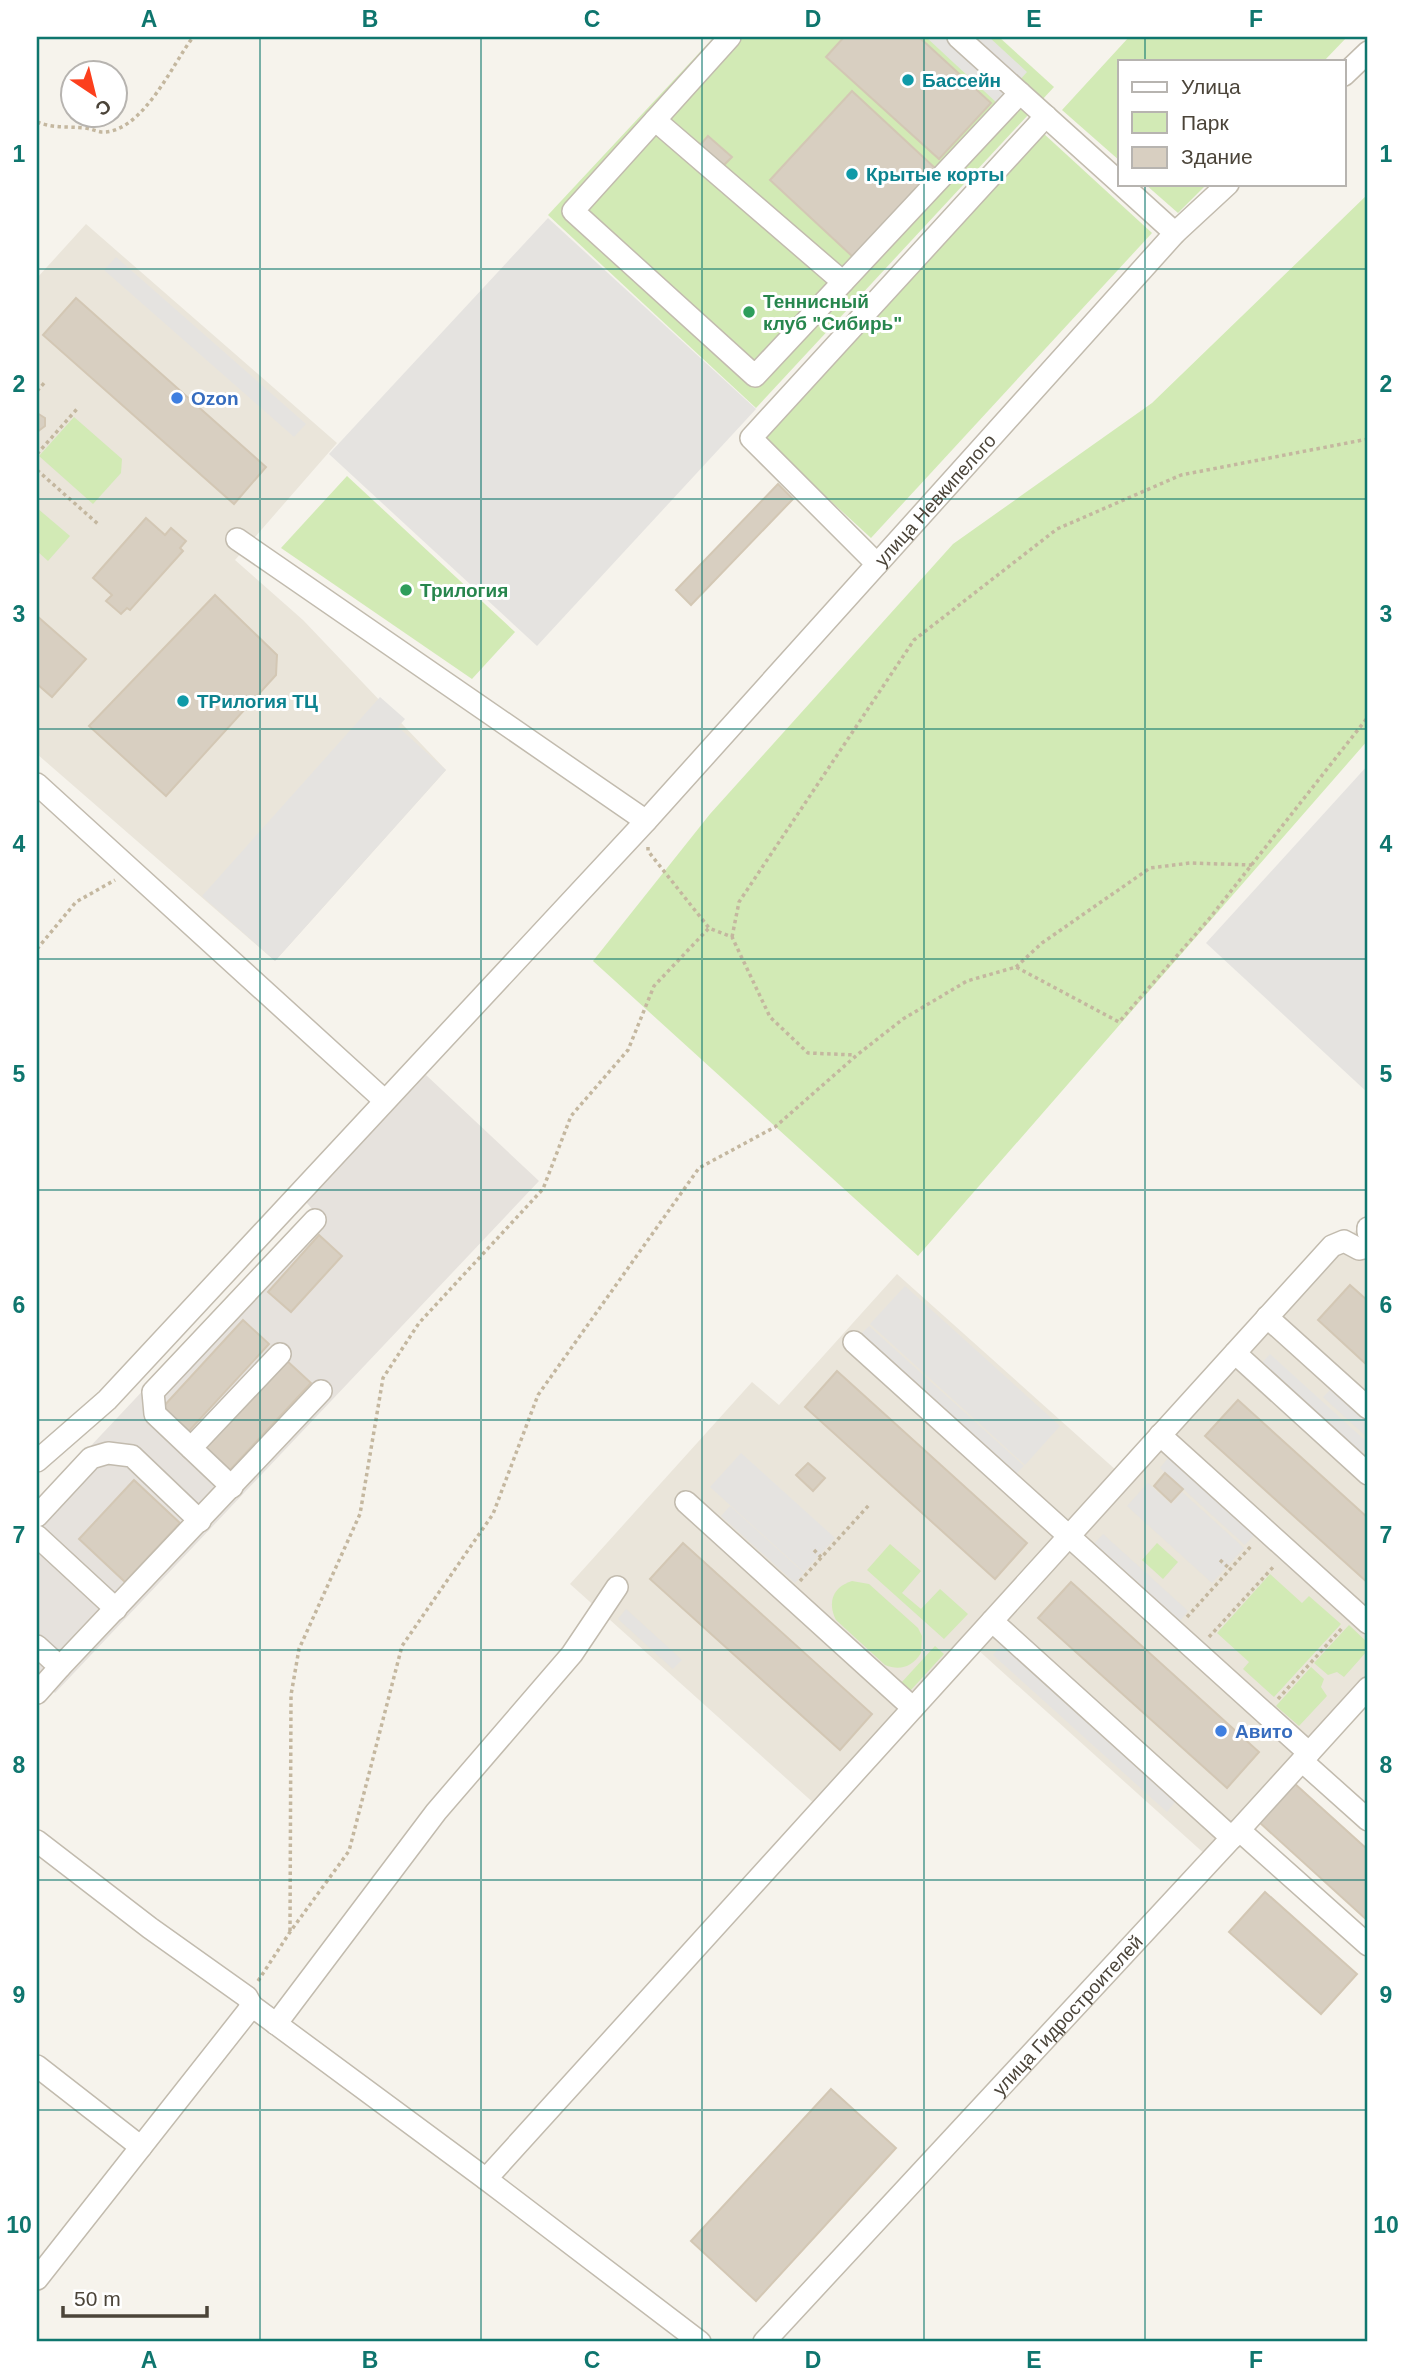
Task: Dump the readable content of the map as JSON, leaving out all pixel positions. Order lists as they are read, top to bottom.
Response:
{
  "streets": {
    "street": ["улица Невкипелого", "улица Гидростроителей"]
  },
  "places": [
    "Бассейн",
    "Крытые корты",
    "Теннисный клуб \"Сибирь\"",
    "Ozon",
    "Трилогия",
    "ТРилогия ТЦ",
    "Авито"
  ],
  "legend": ["Улица", "Парк", "Здание"],
  "scale_bar": "50 m",
  "north": "bottom right",
  "grid": {
    "columns": [
      "A",
      "B",
      "C",
      "D",
      "E",
      "F"
    ],
    "rows": [
      "1",
      "2",
      "3",
      "4",
      "5",
      "6",
      "7",
      "8",
      "9",
      "10"
    ]
  }
}
